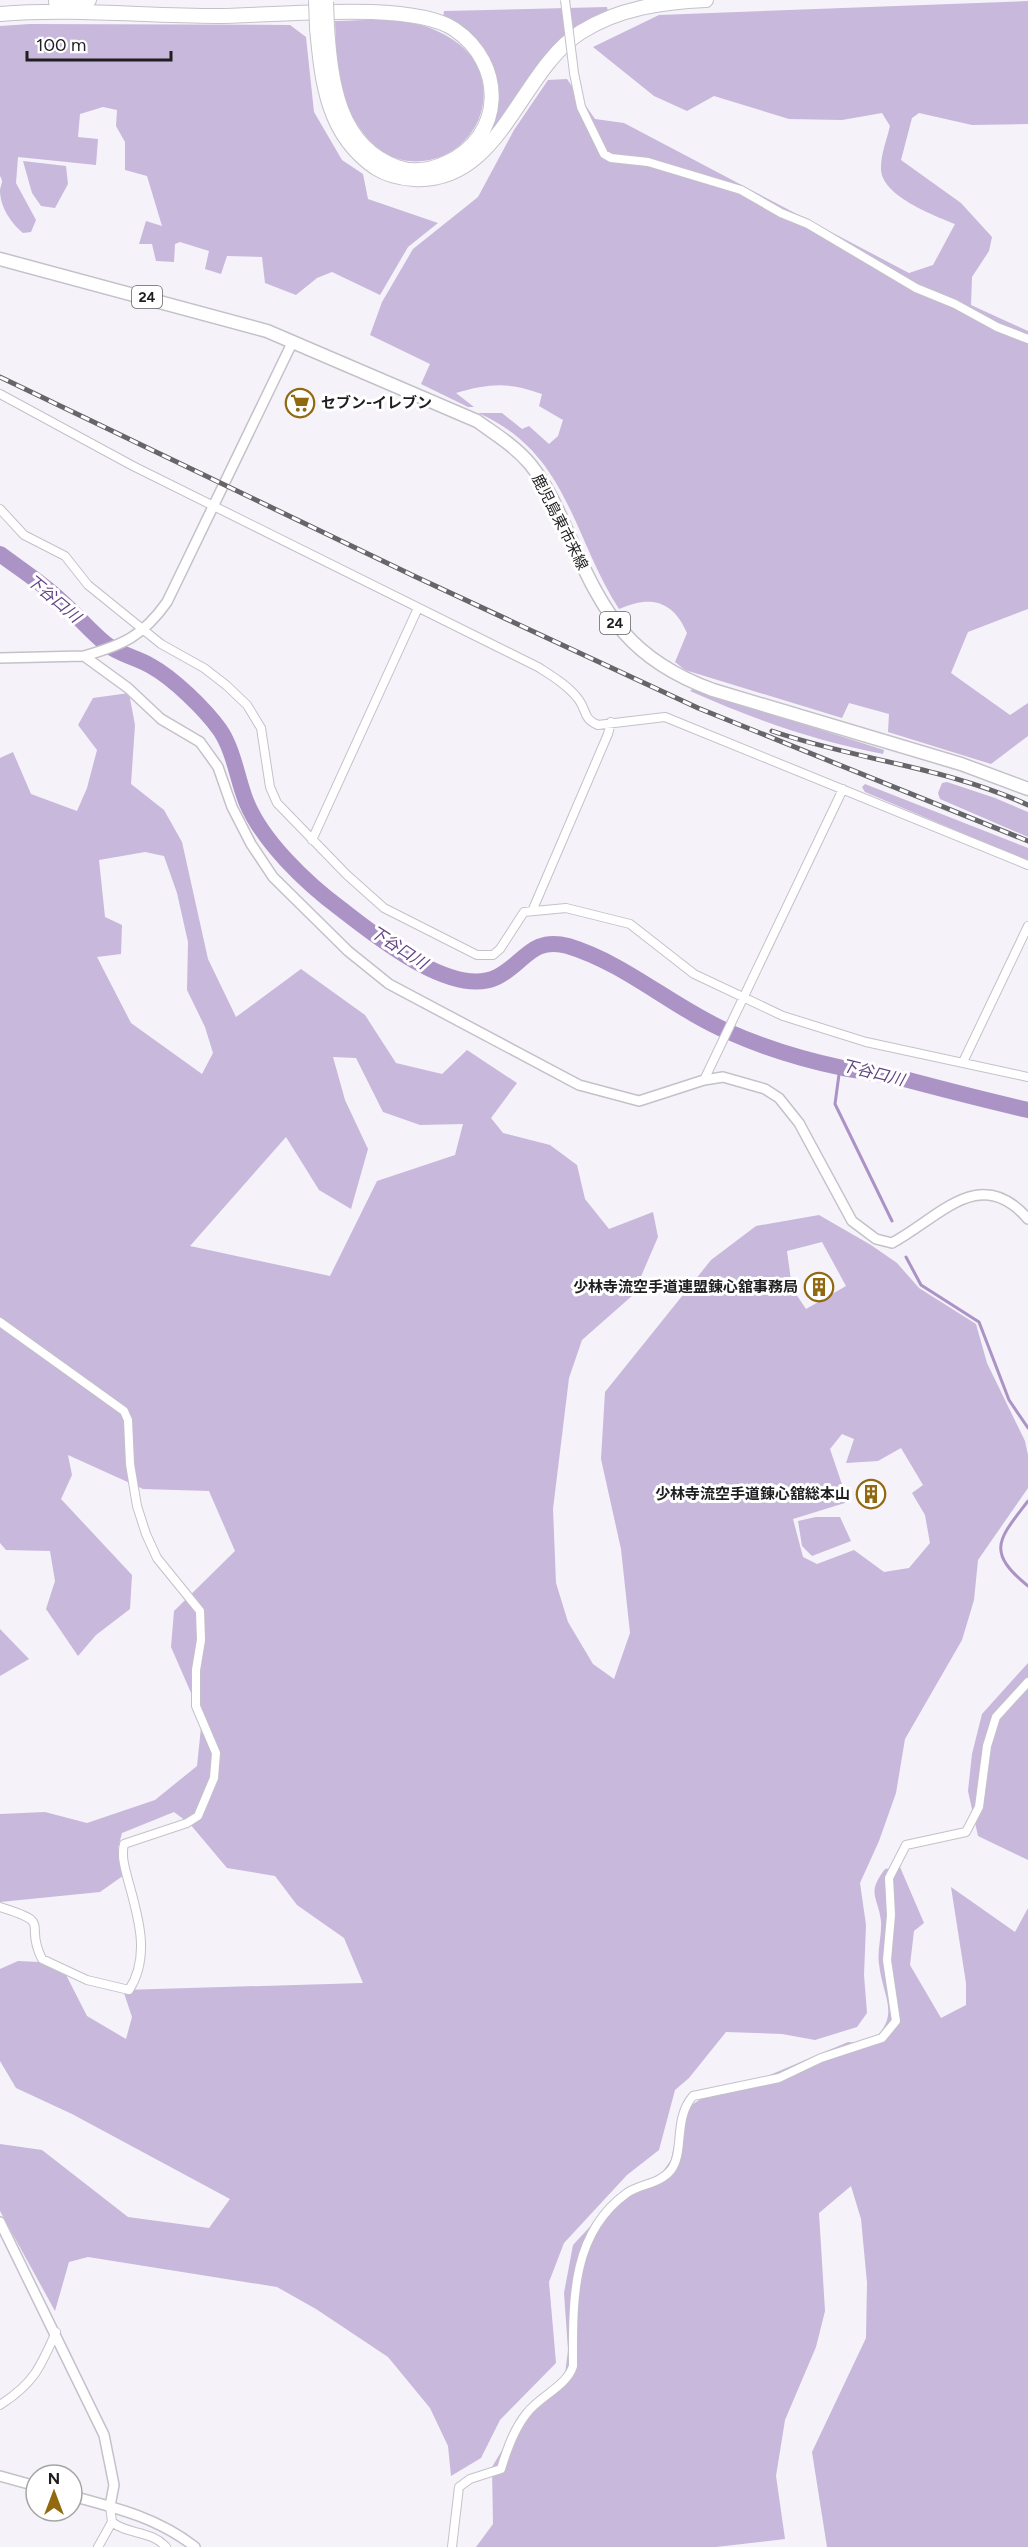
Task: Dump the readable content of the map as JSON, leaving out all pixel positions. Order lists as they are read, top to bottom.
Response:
{
  "streets": {
    "main road": ["24", "鹿児島東市来線"]
  },
  "water": ["下谷口川"],
  "places": {
    "supermarket": ["セブン-イレブン"],
    "building": ["少林寺流空手道連盟錬心舘事務局", "少林寺流空手道錬心舘総本山"]
  },
  "scale_bar": "100 m",
  "north": "top"
}
